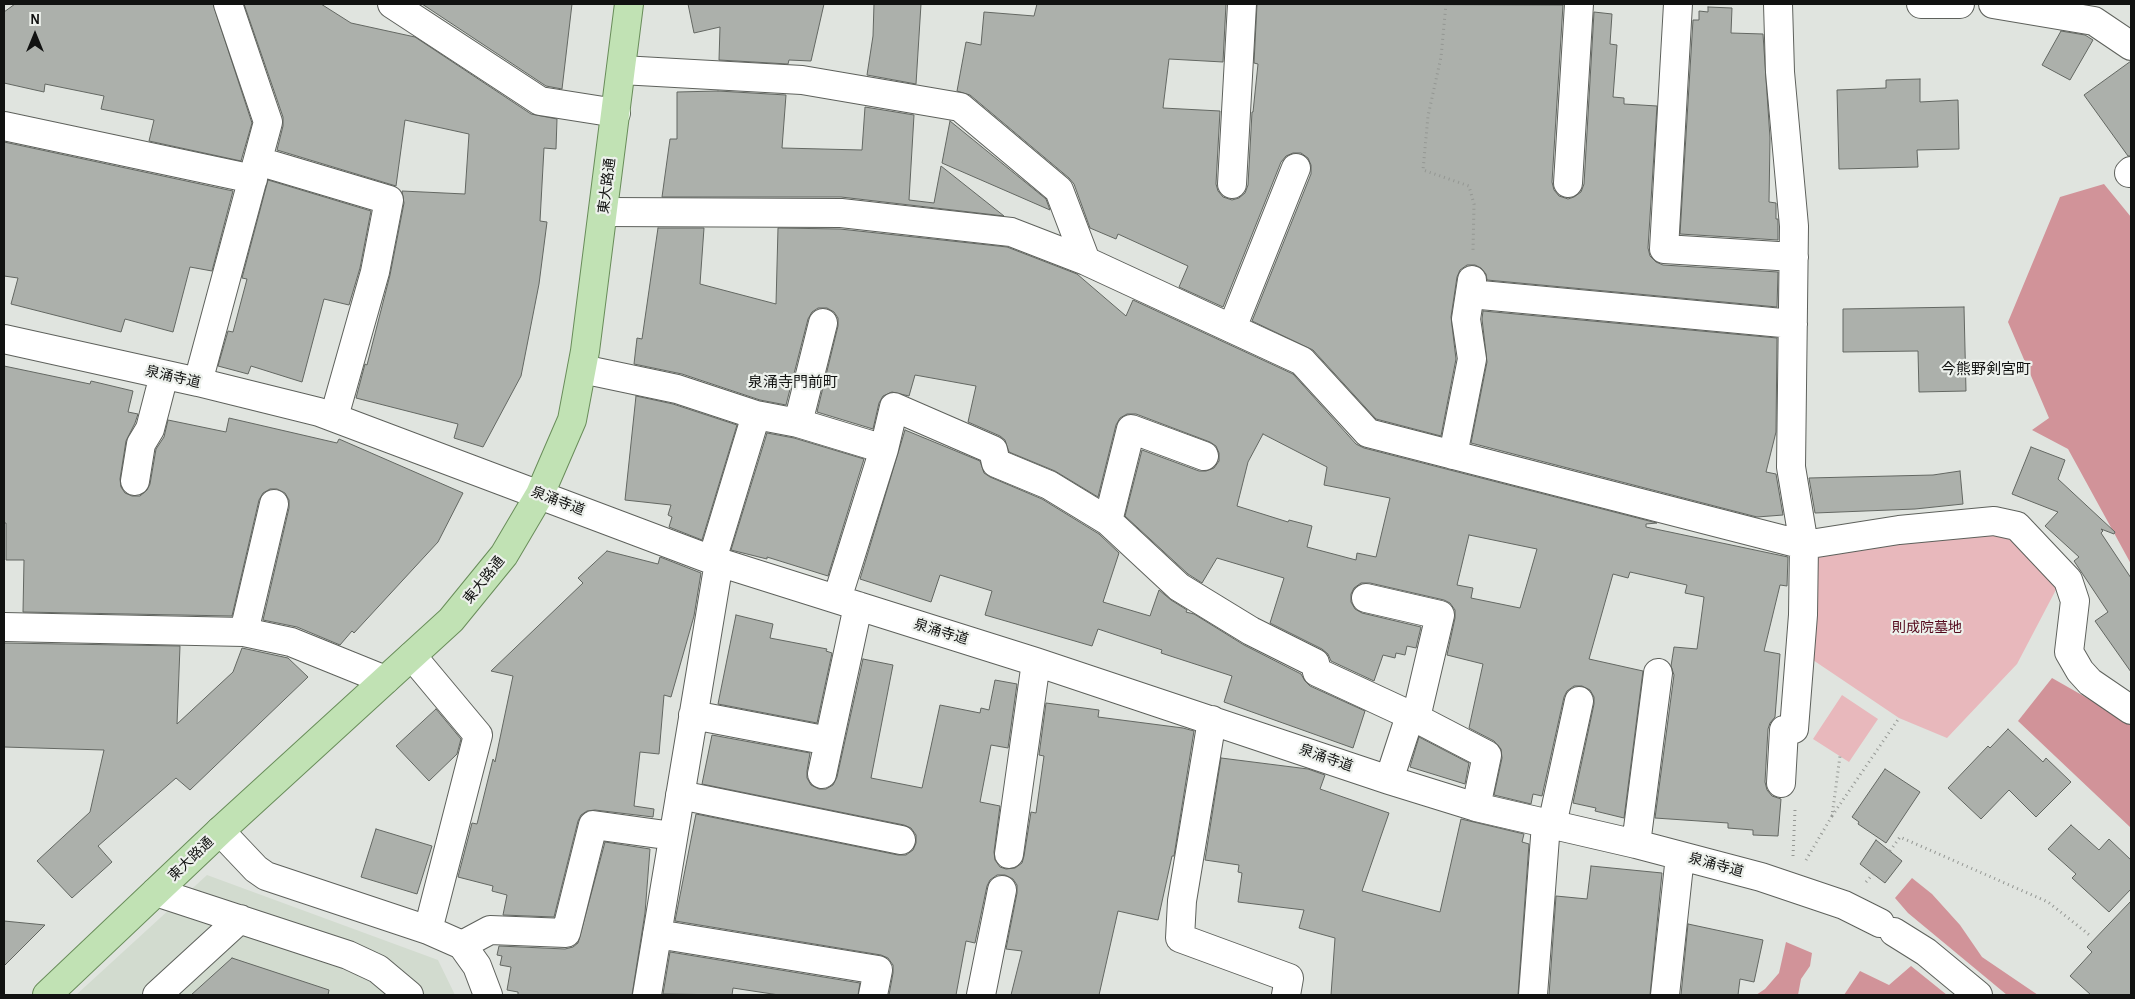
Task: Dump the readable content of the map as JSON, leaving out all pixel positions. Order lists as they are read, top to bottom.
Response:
{
  "streets": {
    "main road": ["東大路通"],
    "street": ["泉涌寺道"]
  },
  "crossings": [
    ["東大路通", "泉涌寺道"]
  ],
  "districts": ["今熊野剣宮町", "泉涌寺門前町"],
  "parks": ["則成院墓地"],
  "north": "top"
}
